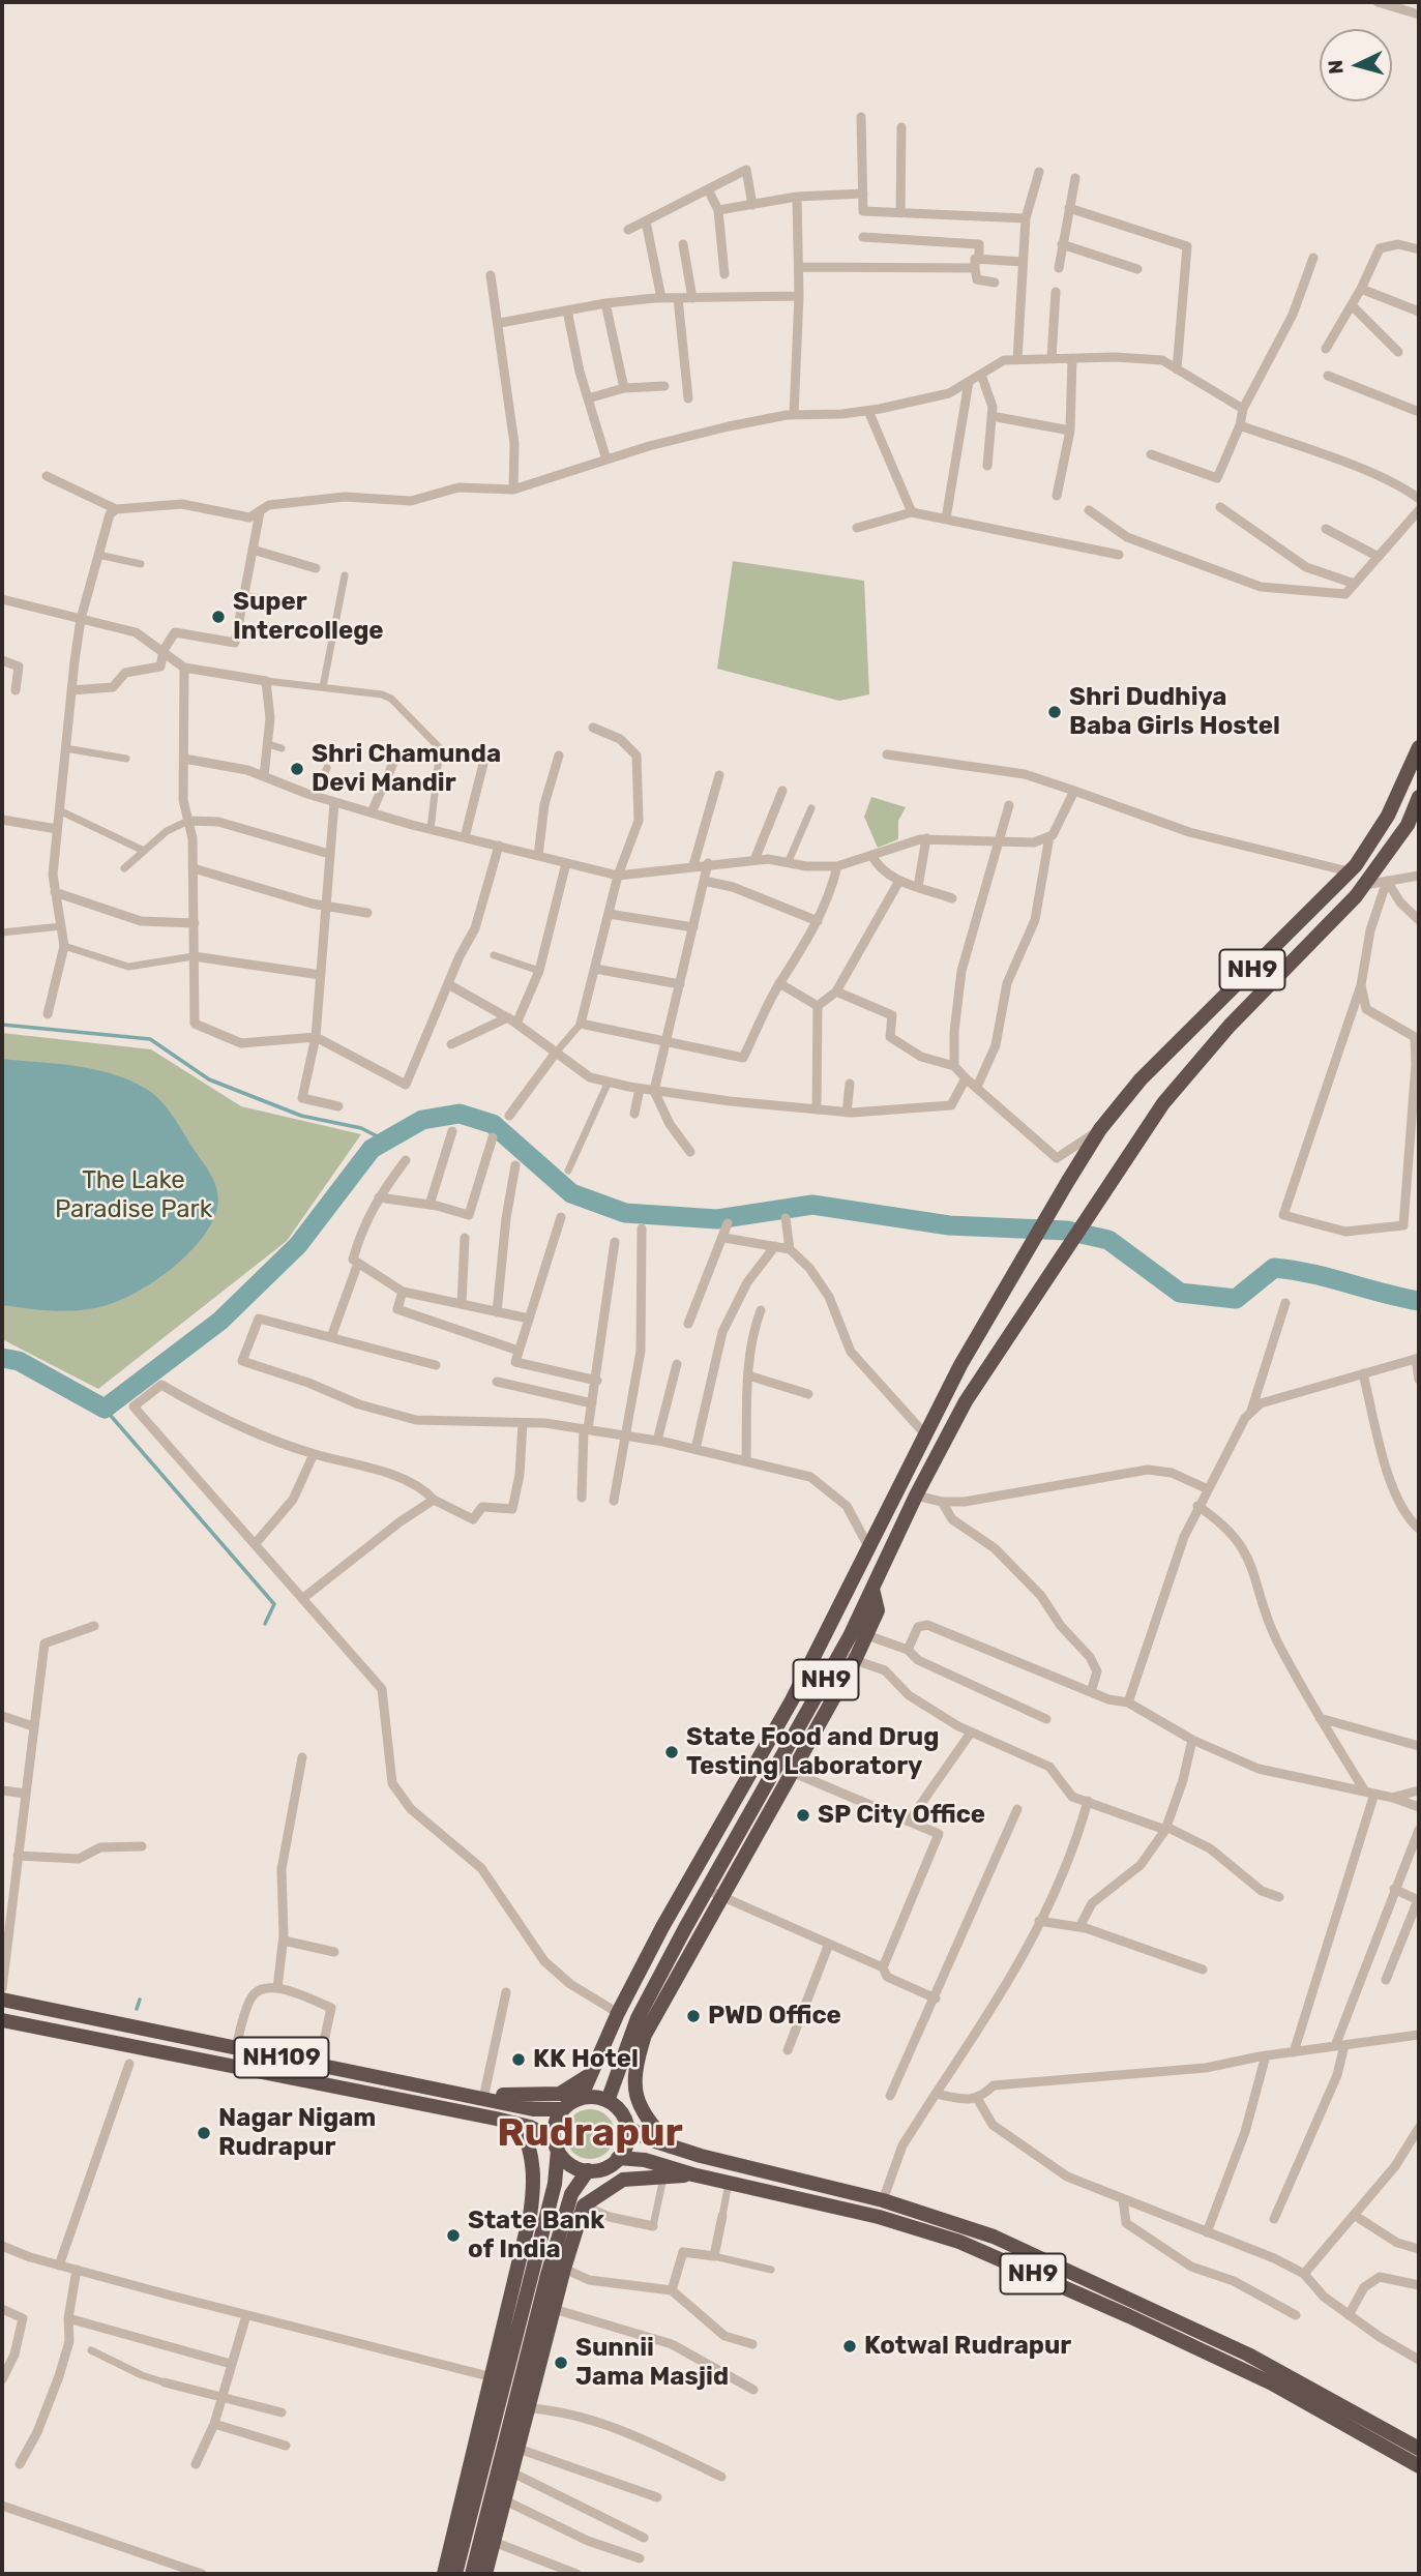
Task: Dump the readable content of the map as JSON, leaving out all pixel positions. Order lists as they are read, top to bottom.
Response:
{
  "streets": {
    "highway": ["NH9", "NH109"]
  },
  "crossings": [
    ["NH9", "NH109"]
  ],
  "districts": ["Rudrapur"],
  "parks": ["The Lake Paradise Park"],
  "places": [
    "Super Intercollege",
    "Shri Dudhiya Baba Girls Hostel",
    "Shri Chamunda Devi Mandir",
    "State Food and Drug Testing Laboratory",
    "SP City Office",
    "PWD Office",
    "KK Hotel",
    "Nagar Nigam Rudrapur",
    "State Bank of India",
    "Kotwal Rudrapur",
    "Sunnii Jama Masjid"
  ],
  "north": "left"
}
